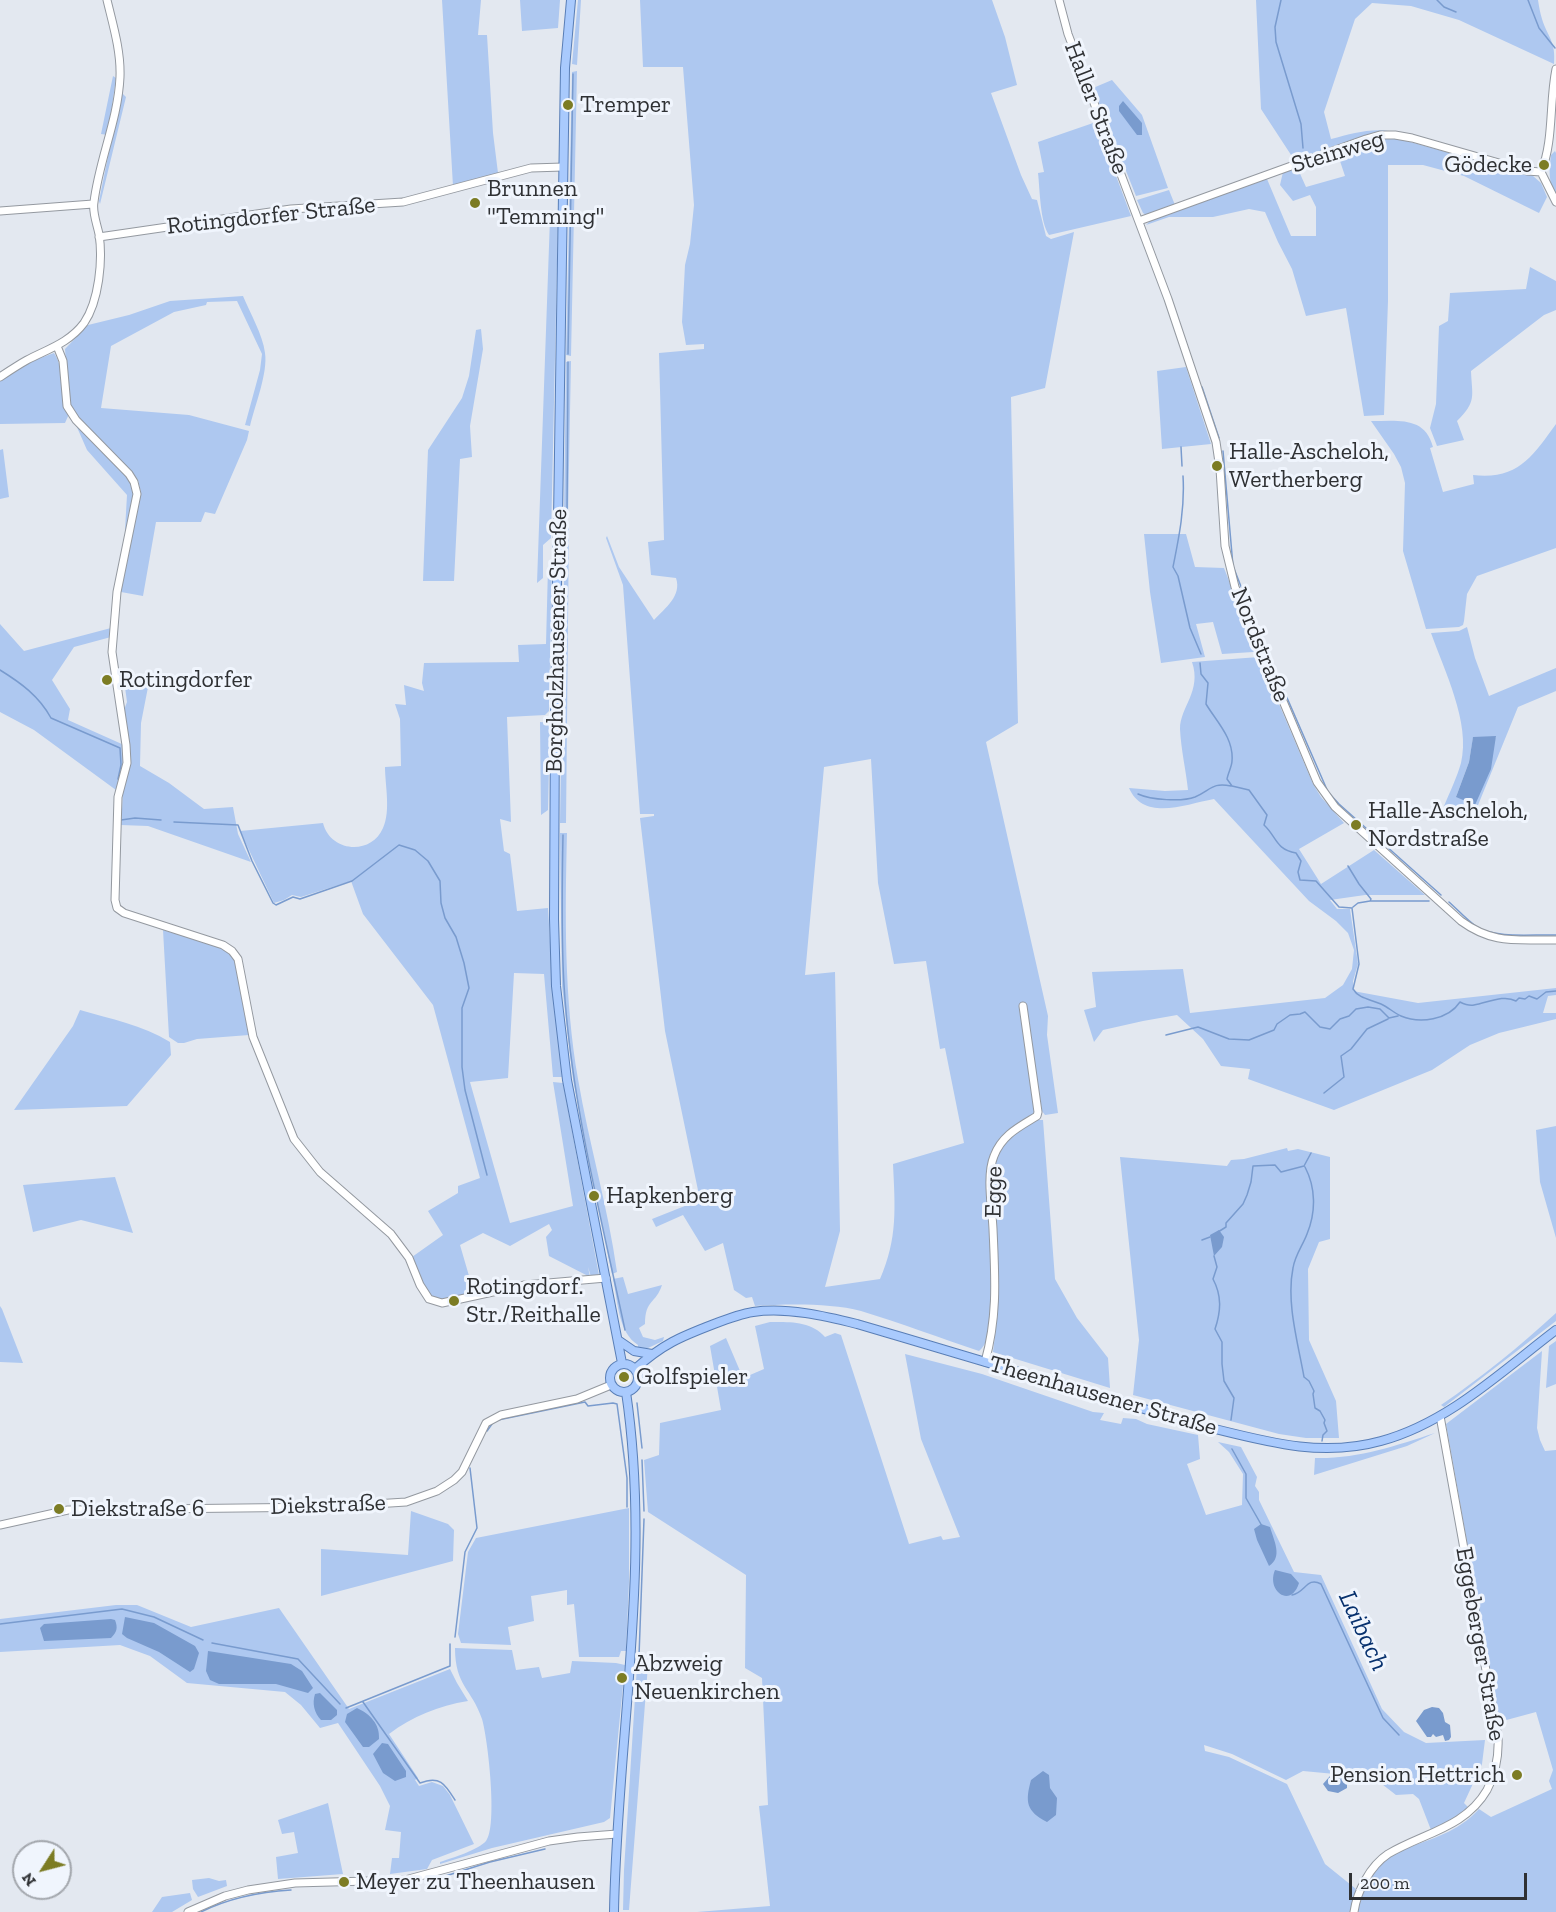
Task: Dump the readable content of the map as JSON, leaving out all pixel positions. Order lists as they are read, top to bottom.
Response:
{
  "streets": {
    "main road": ["Borgholzhausener Straße", "Theenhausener Straße"],
    "street": [
      "Haller Straße",
      "Steinweg",
      "Rotingdorfer Straße",
      "Nordstraße",
      "Egge",
      "Diekstraße",
      "Eggeberger Straße"
    ]
  },
  "crossings": [
    ["Haller Straße", "Steinweg"],
    ["Haller Straße", "Nordstraße"],
    ["Steinweg", "Nordstraße"],
    ["Rotingdorfer Straße", "Borgholzhausener Straße"],
    ["Borgholzhausener Straße", "Theenhausener Straße"],
    ["Borgholzhausener Straße", "Diekstraße"],
    ["Egge", "Theenhausener Straße"],
    ["Theenhausener Straße", "Diekstraße"],
    ["Theenhausener Straße", "Eggeberger Straße"]
  ],
  "water": ["Laibach"],
  "places": [
    "Tremper",
    "Gödecke",
    "Brunnen \"Temming\"",
    "Halle-Ascheloh, Wertherberg",
    "Rotingdorfer",
    "Halle-Ascheloh, Nordstraße",
    "Hapkenberg",
    "Rotingdorf. Str./Reithalle",
    "Golfspieler",
    "Diekstraße 6",
    "Abzweig Neuenkirchen",
    "Pension Hettrich",
    "Meyer zu Theenhausen"
  ],
  "scale_bar": "200 m",
  "north": "bottom left"
}
